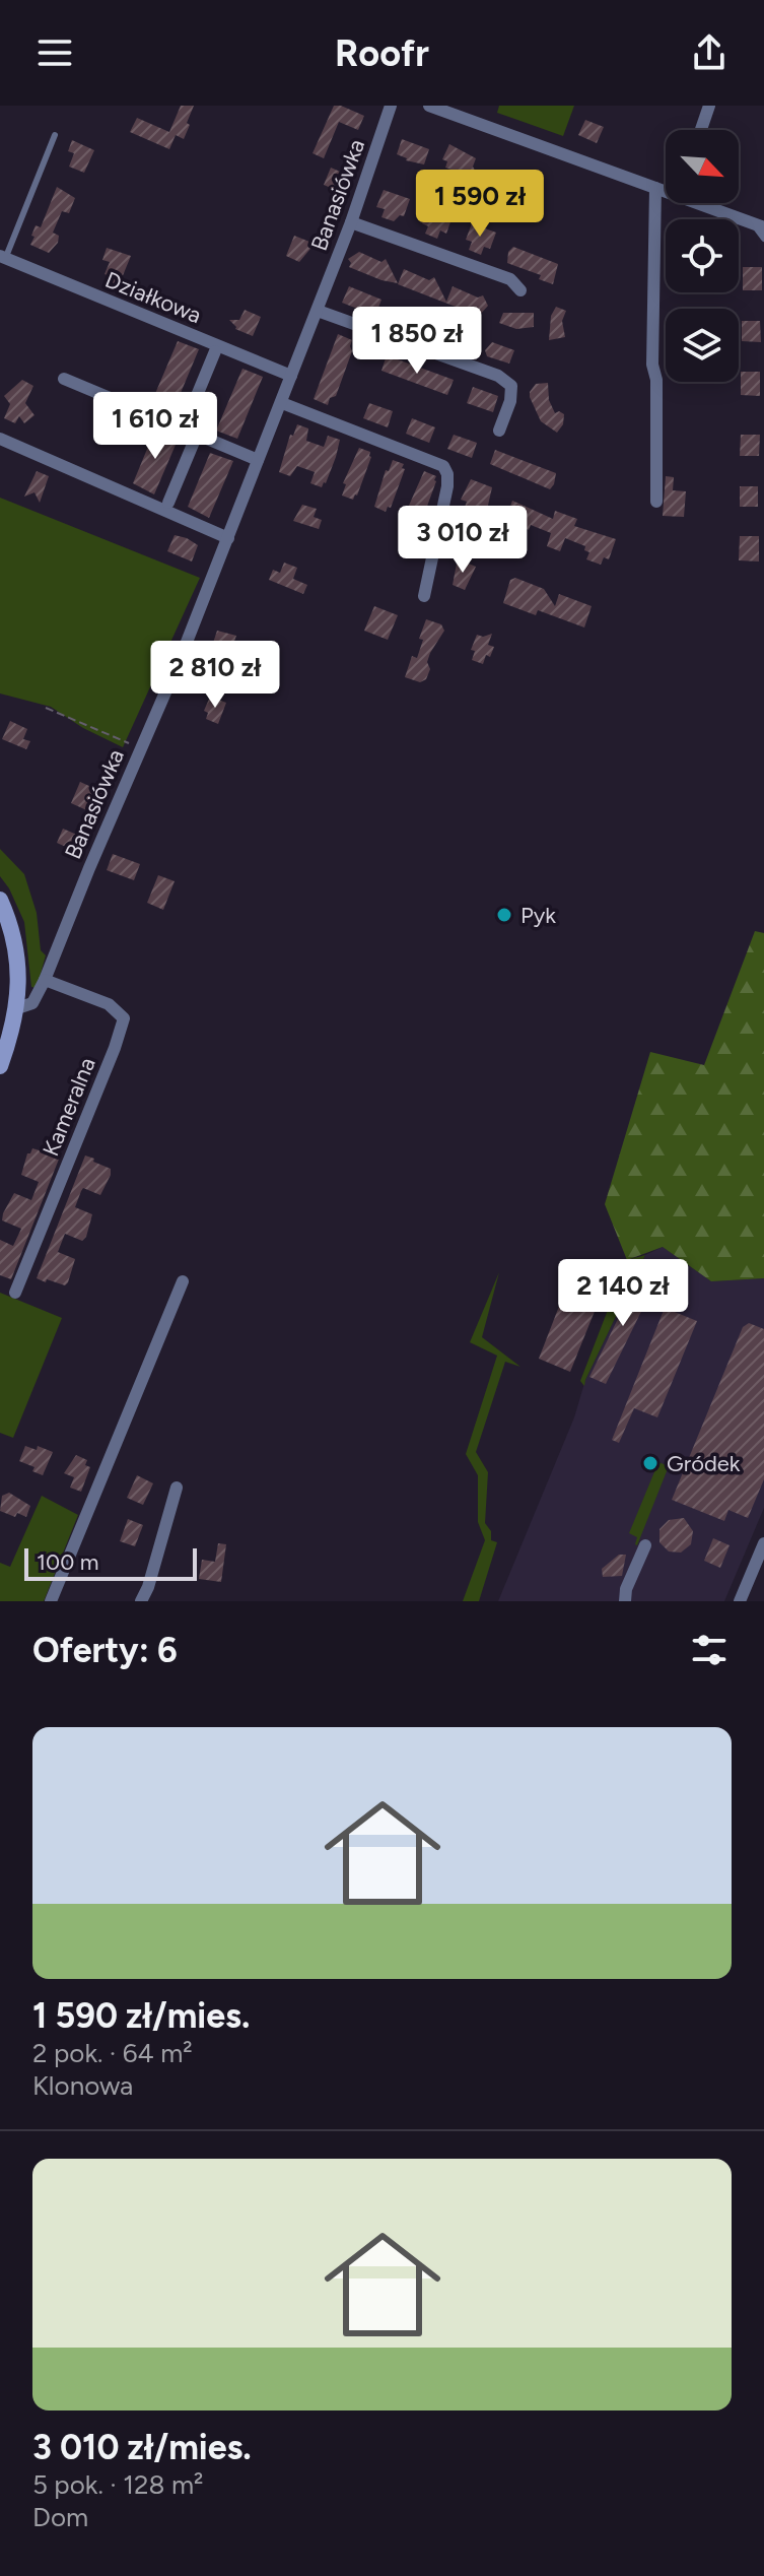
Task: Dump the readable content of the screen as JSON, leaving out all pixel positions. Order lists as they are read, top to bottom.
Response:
{
  "streets": {
    "street": ["Banasiówka", "Działkowa", "Kameralna"]
  },
  "crossings": [
    ["Banasiówka", "Działkowa"],
    ["Banasiówka", "Kameralna"]
  ],
  "places": ["Pyk", "Gródek"],
  "scale_bar": "100 m",
  "north": "bottom right",
  "page": {
    "header": "Roofr",
    "price": [
      "1 590 zł",
      "1 850 zł",
      "1 610 zł",
      "3 010 zł",
      "2 810 zł",
      "2 140 zł"
    ],
    "scale": "100 m",
    "heading": "Oferty: 6",
    "list": [
      {
        "name": "1 590 zł/mies.",
        "note": "2 pok. · 64 m² · Klonowa"
      },
      {
        "name": "3 010 zł/mies.",
        "note": "5 pok. · 128 m² · Dom"
      }
    ]
  }
}
